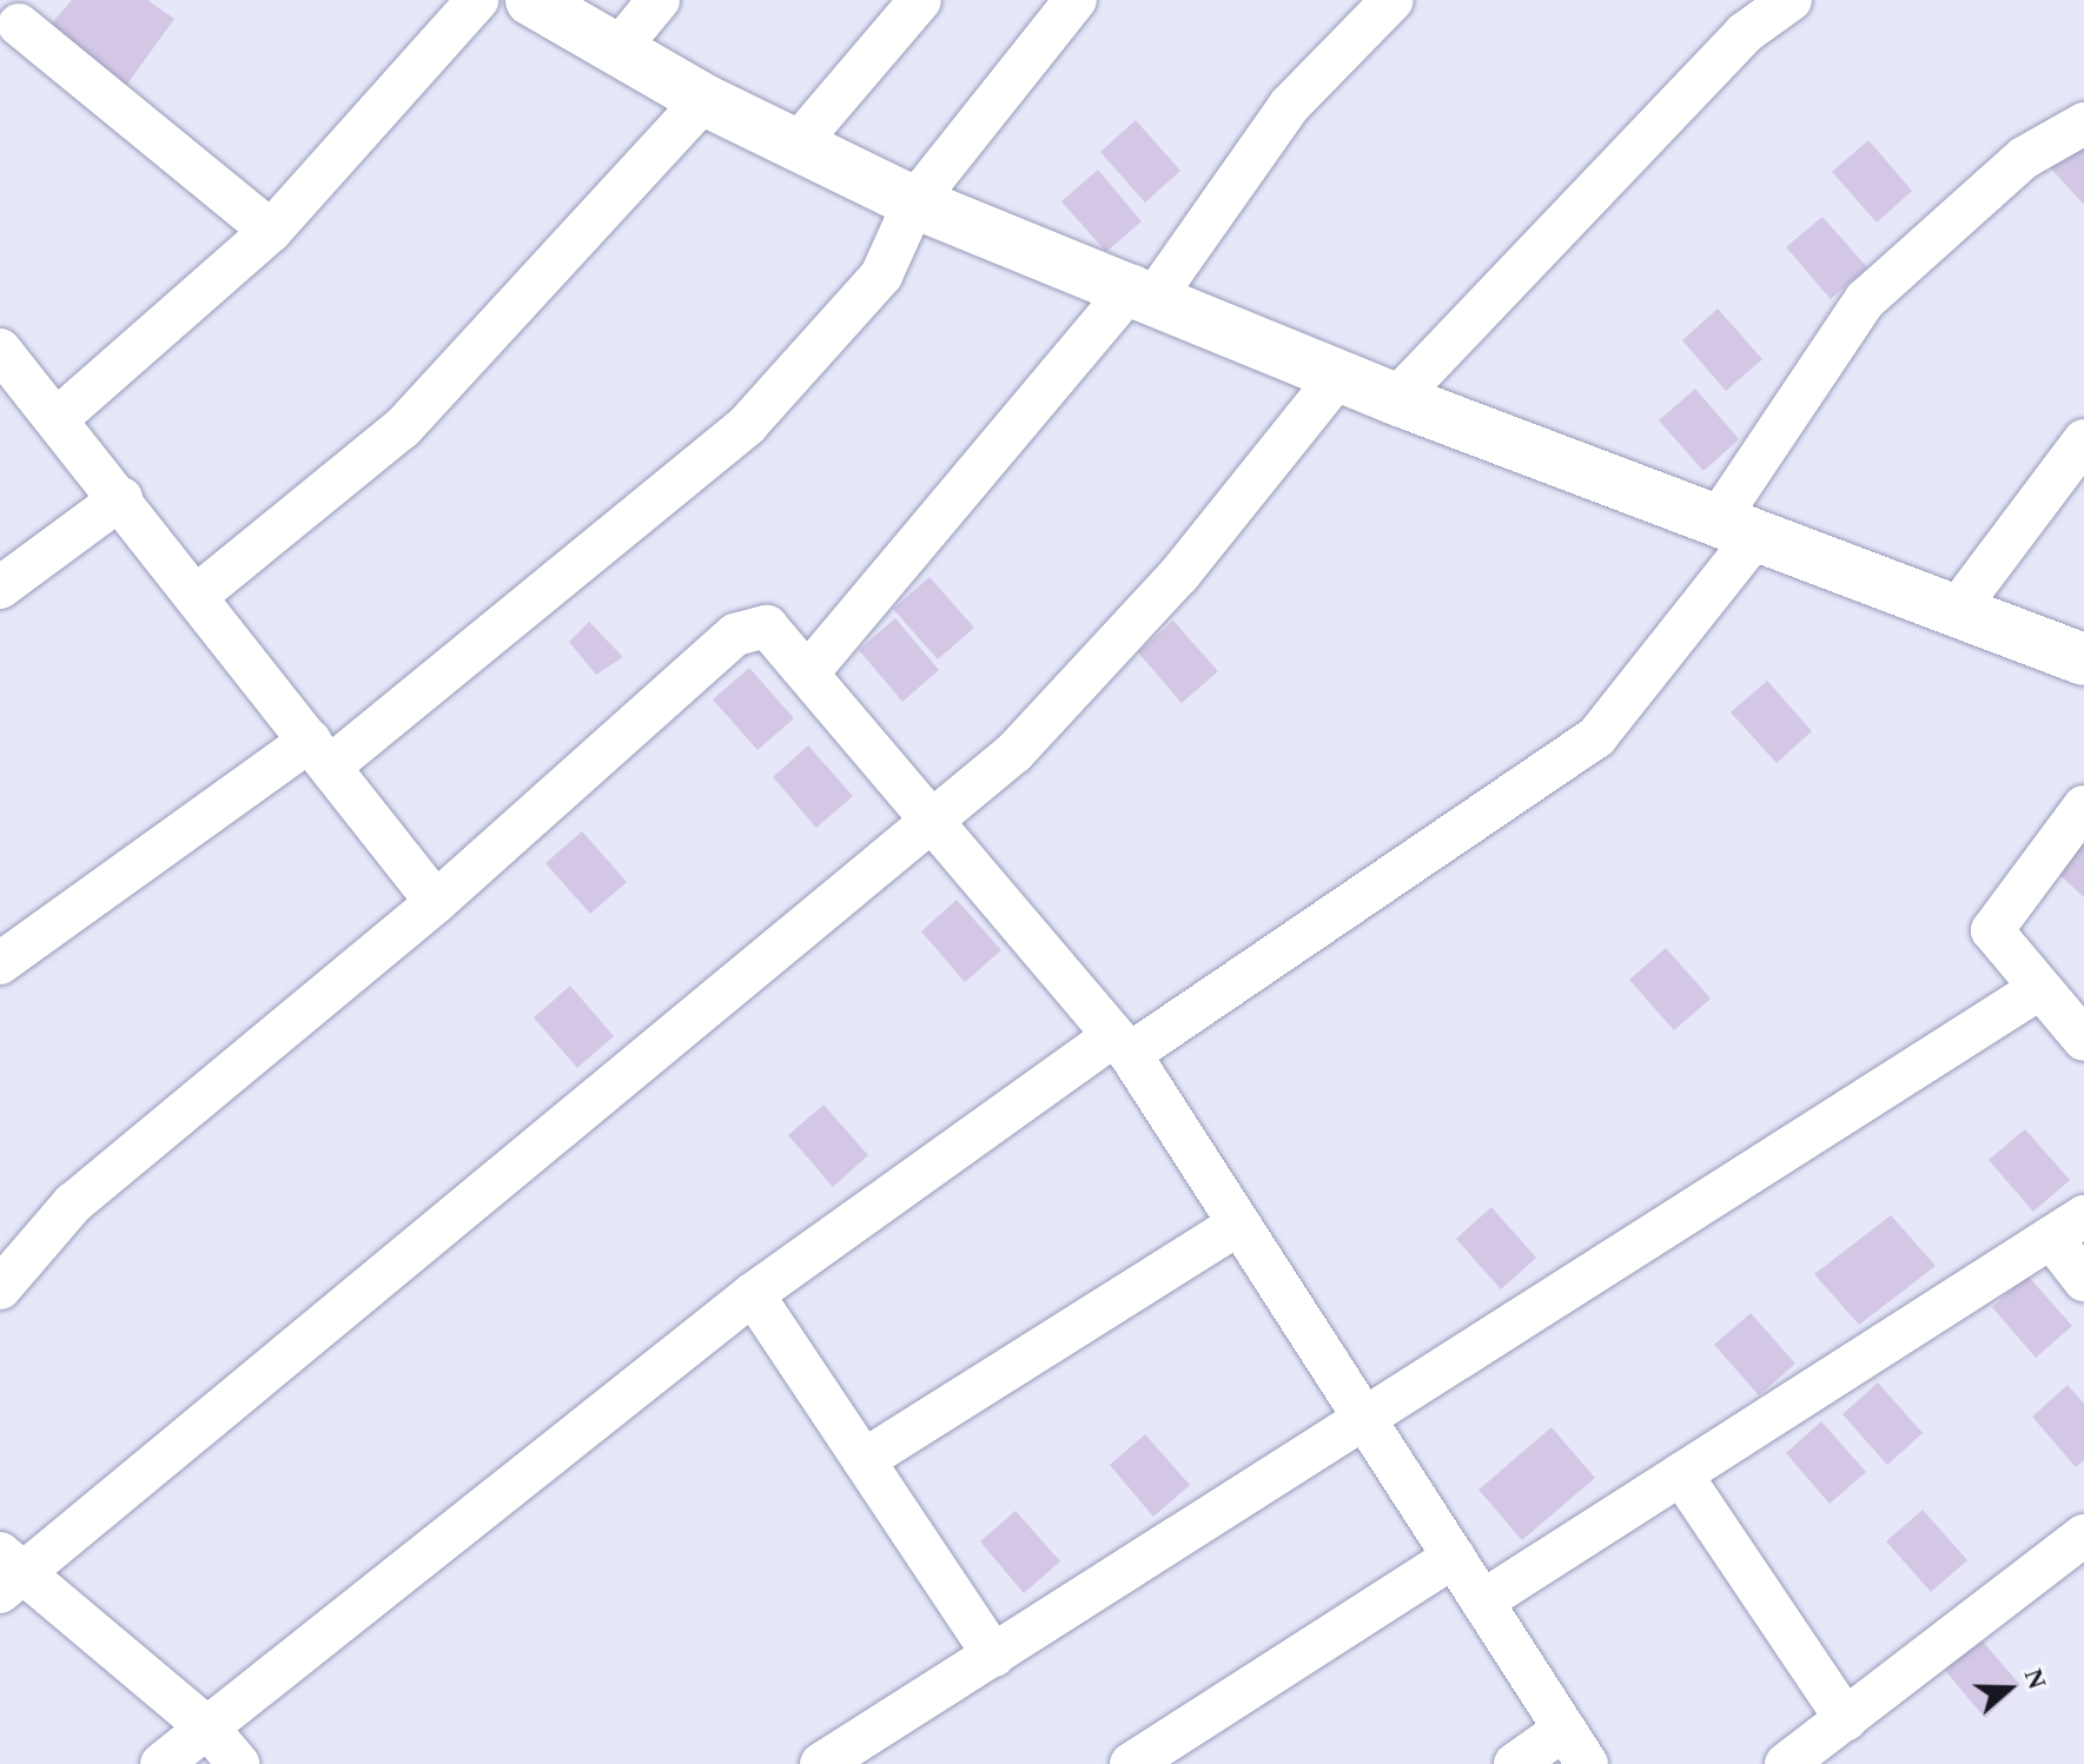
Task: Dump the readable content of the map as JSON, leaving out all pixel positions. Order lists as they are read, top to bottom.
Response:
{
  "north": "right"
}
